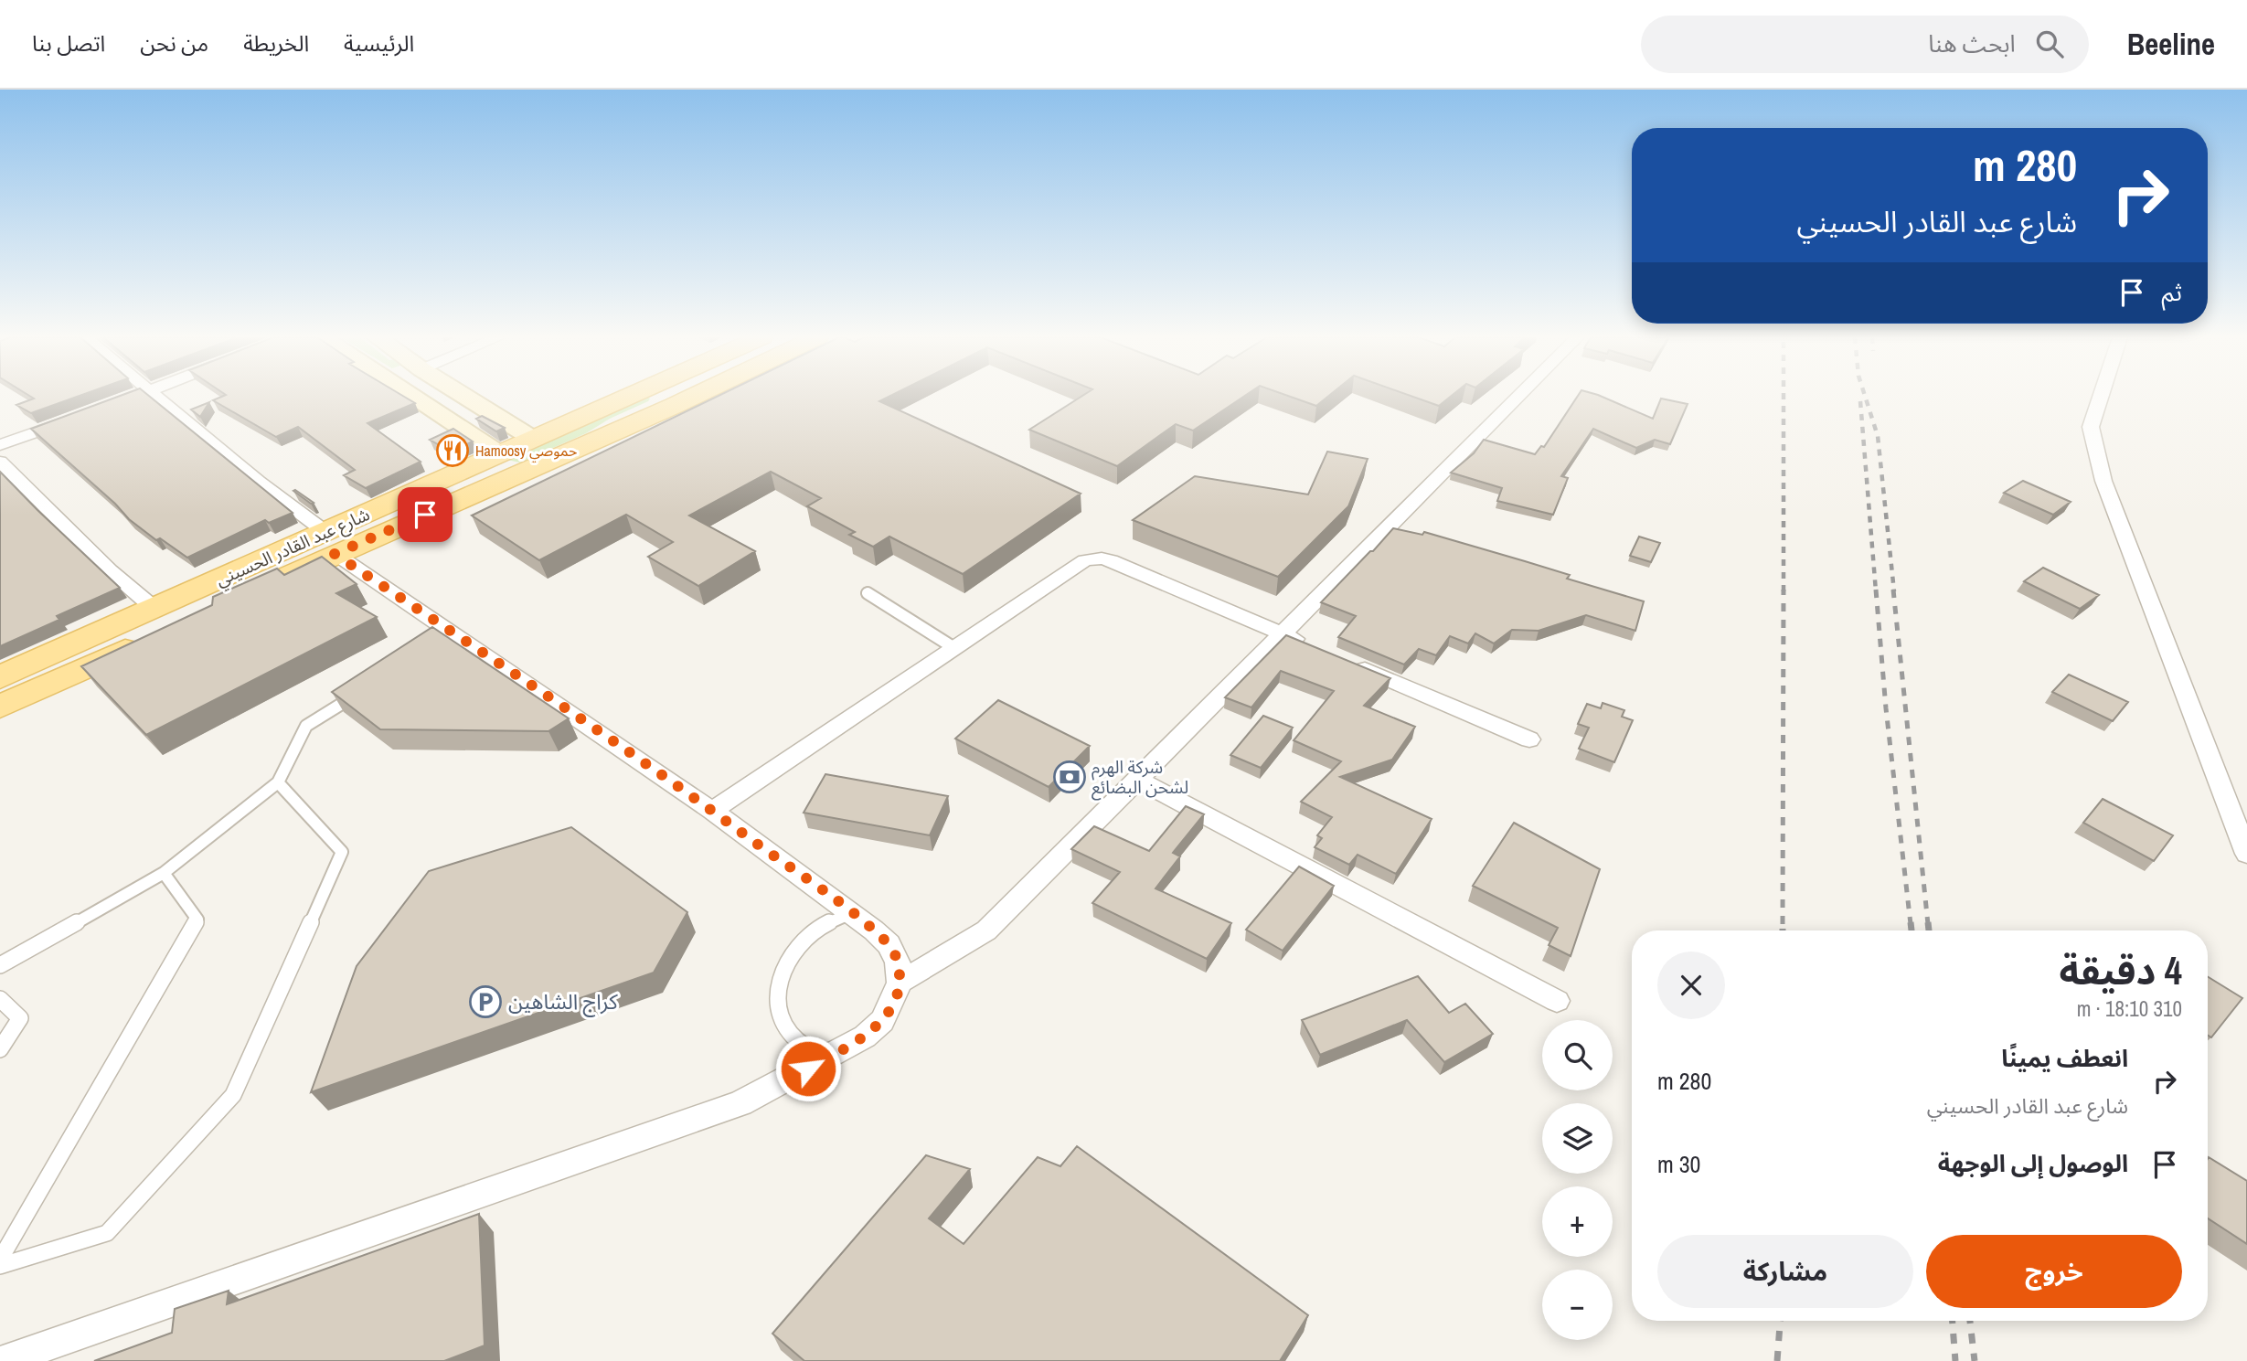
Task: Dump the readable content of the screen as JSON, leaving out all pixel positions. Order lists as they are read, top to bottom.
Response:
{
  "streets": {
    "main road": ["شارع عبد القادر الحسيني"]
  },
  "places": {
    "restaurant": ["Hamoosy حموصي"],
    "bank": ["شركة الهرم لشحن البضائع"],
    "parking": ["كراج الشاهين"]
  },
  "page": {
    "header": "Beeline",
    "search": "ابحث هنا",
    "nav": [
      "الرئيسية",
      "الخريطة",
      "من نحن",
      "اتصل بنا"
    ],
    "turn": ["280 m", "شارع عبد القادر الحسيني"],
    "then": "ثم",
    "heading": ["4 دقيقة", "310 m · 18:10"],
    "map_buttons": ["+", "−"],
    "list": [
      {
        "name": "انعطف يمينًا",
        "note": "شارع عبد القادر الحسيني",
        "value": "280 m"
      },
      {
        "name": "الوصول إلى الوجهة",
        "value": "30 m"
      }
    ],
    "buttons": ["خروج", "مشاركة"]
  }
}
